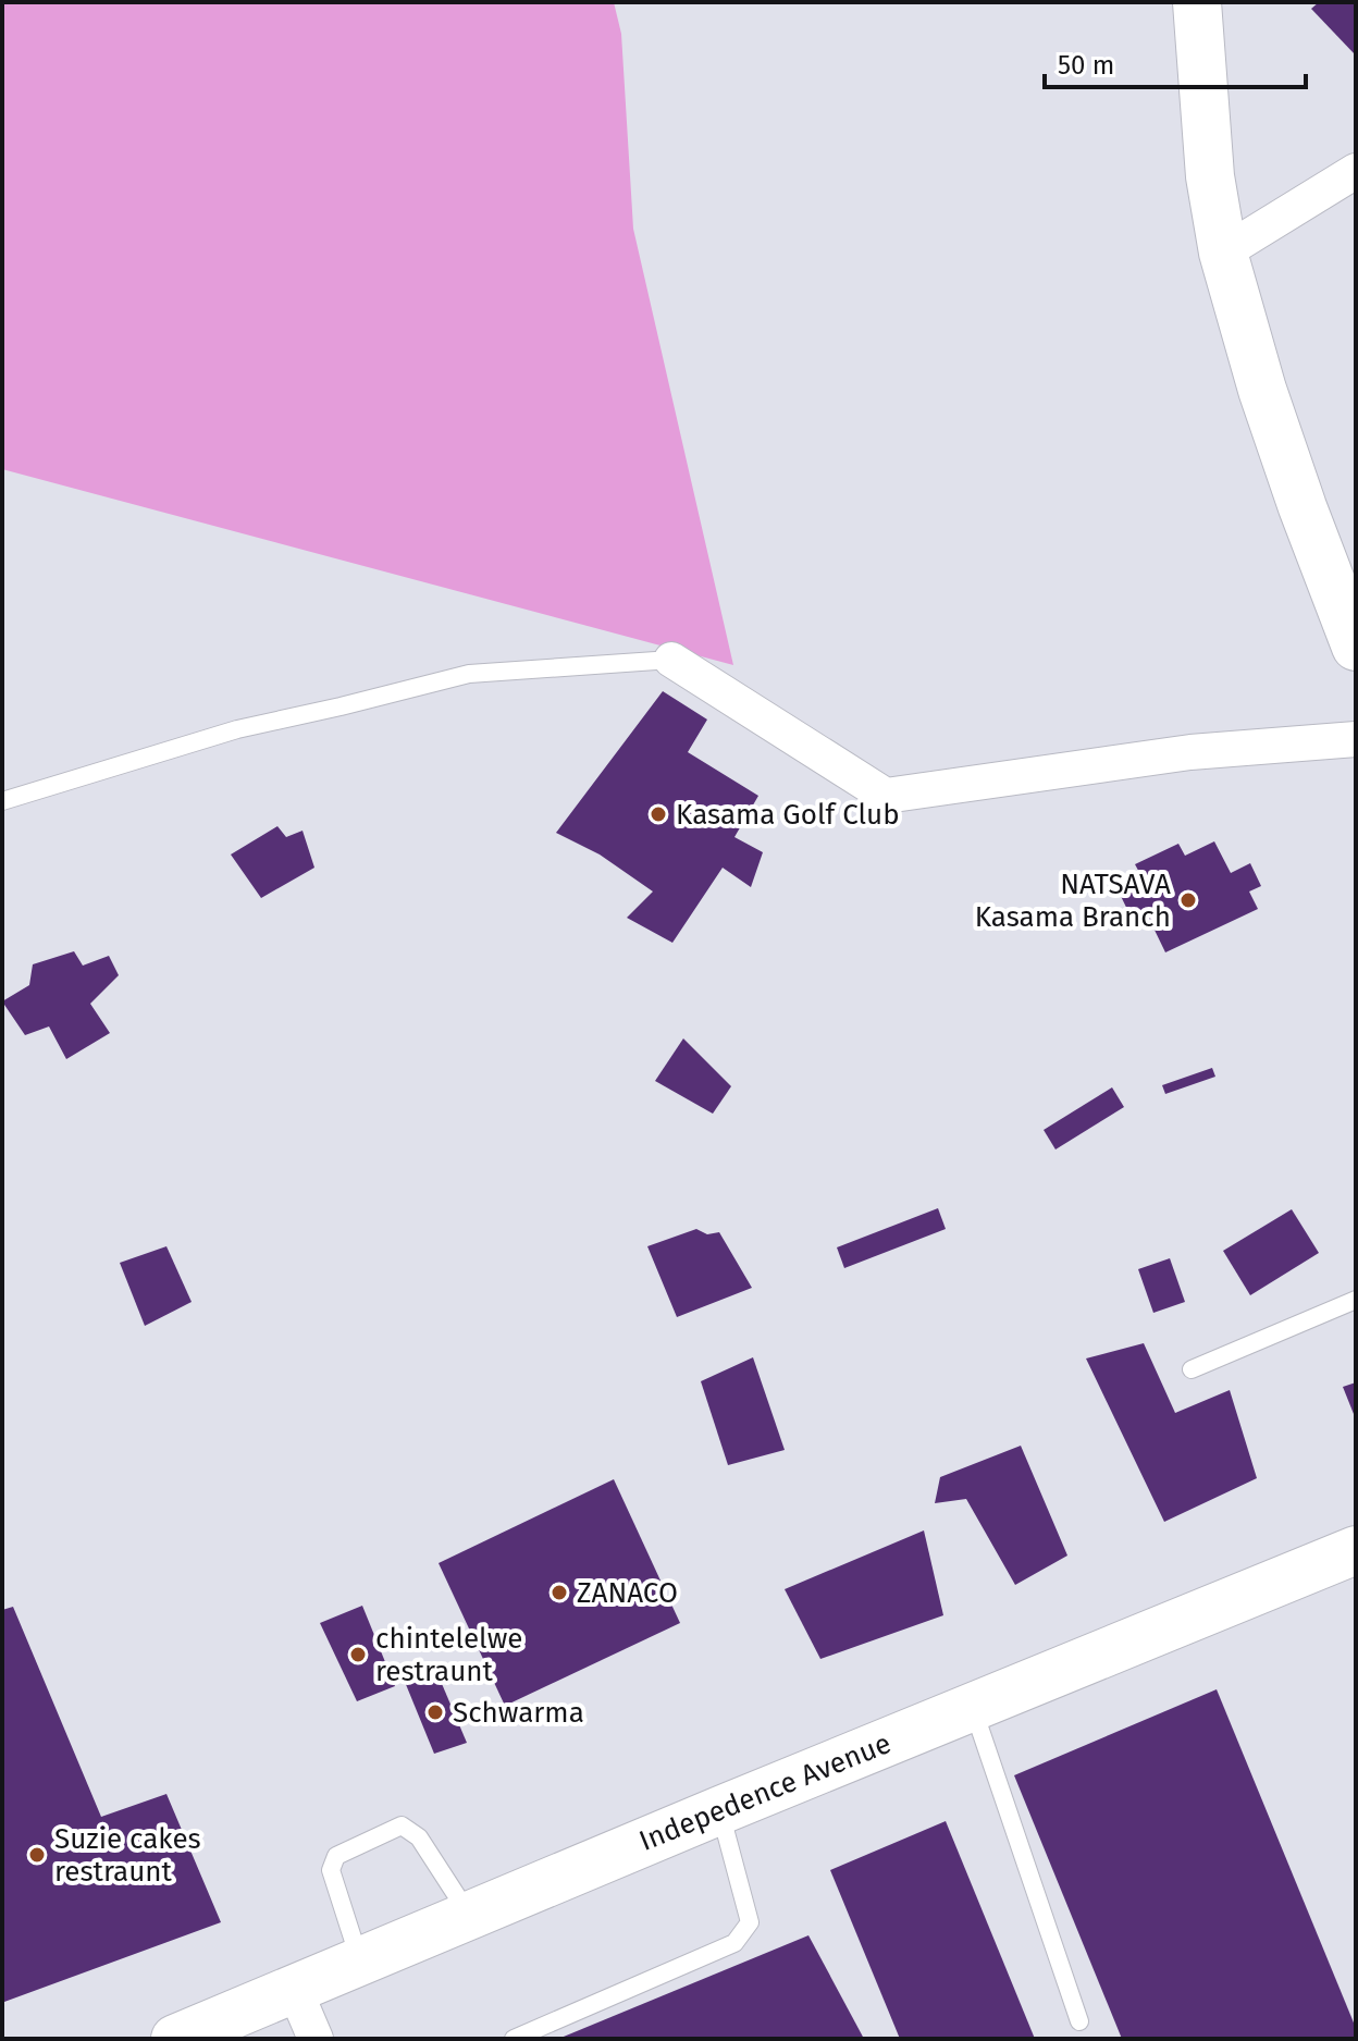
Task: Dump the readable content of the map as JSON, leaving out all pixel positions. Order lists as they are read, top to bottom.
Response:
{
  "streets": {
    "main road": ["Indepedence Avenue"]
  },
  "places": [
    "Kasama Golf Club",
    "NATSAVA Kasama Branch",
    "ZANACO",
    "chintelelwe restraunt",
    "Schwarma",
    "Suzie cakes restraunt"
  ],
  "scale_bar": "50 m"
}
